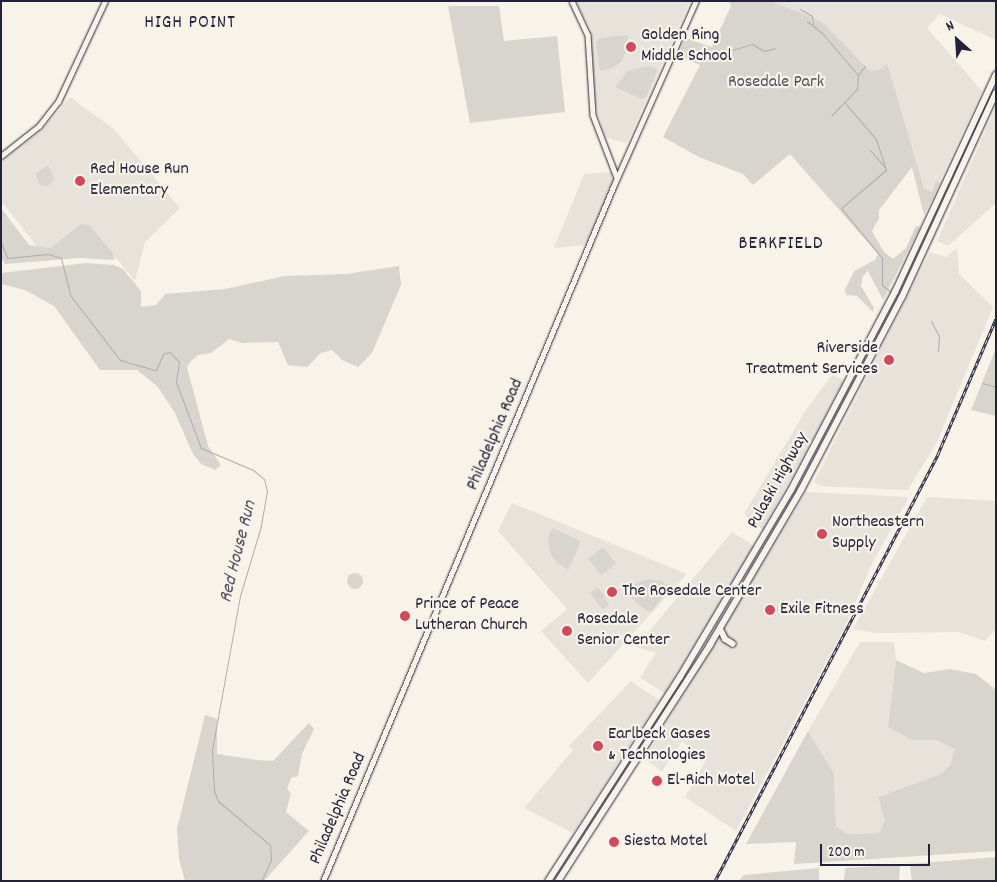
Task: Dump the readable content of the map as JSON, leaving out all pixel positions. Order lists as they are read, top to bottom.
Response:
{
  "streets": {
    "highway": ["Pulaski Highway"],
    "main road": ["Philadelphia Road"]
  },
  "districts": ["HIGH POINT", "BERKFIELD"],
  "water": ["Red House Run"],
  "parks": ["Rosedale Park"],
  "places": [
    "Golden Ring Middle School",
    "Red House Run Elementary",
    "Riverside Treatment Services",
    "Northeastern Supply",
    "The Rosedale Center",
    "Exile Fitness",
    "Prince of Peace Lutheran Church",
    "Rosedale Senior Center",
    "Earlbeck Gases & Technologies",
    "El-Rich Motel",
    "Siesta Motel"
  ],
  "scale_bar": "200 m",
  "north": "top left"
}
